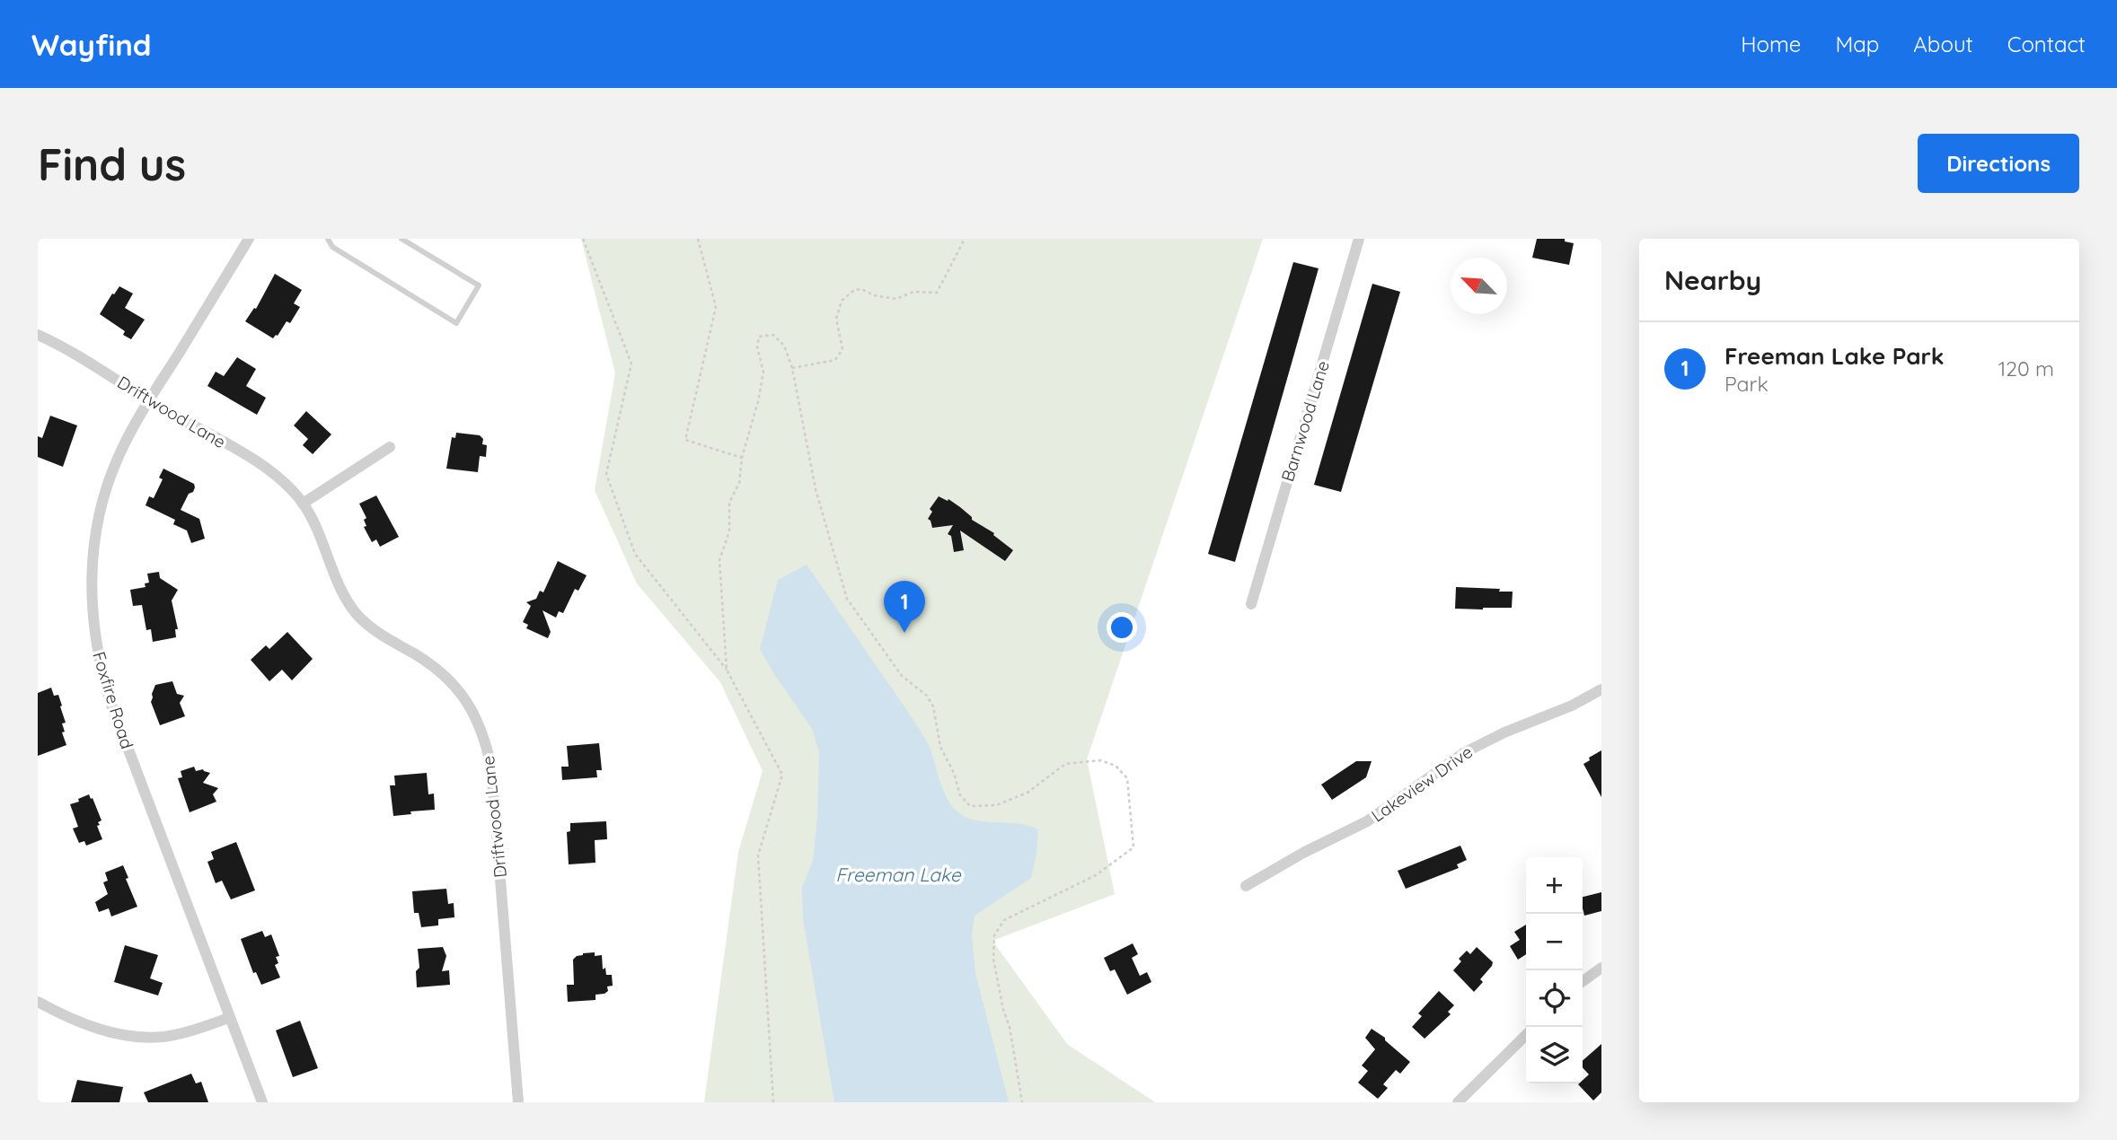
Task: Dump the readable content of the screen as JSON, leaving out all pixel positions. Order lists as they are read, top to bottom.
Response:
{
  "streets": {
    "street": [
      "Driftwood Lane",
      "Barnwood Lane",
      "Foxfire Road",
      "Lakeview Drive"
    ]
  },
  "crossings": [
    ["Driftwood Lane", "Foxfire Road"]
  ],
  "water": ["Freeman Lake"],
  "north": "top left",
  "page": {
    "header": "Wayfind",
    "nav": [
      "Home",
      "Map",
      "About",
      "Contact"
    ],
    "buttons": "Directions",
    "title": "Find us",
    "heading": "Nearby",
    "list": [
      {
        "mark": "1",
        "name": "Freeman Lake Park",
        "note": "Park",
        "value": "120 m"
      }
    ],
    "pins": "1",
    "map_buttons": ["+", "−"]
  }
}
